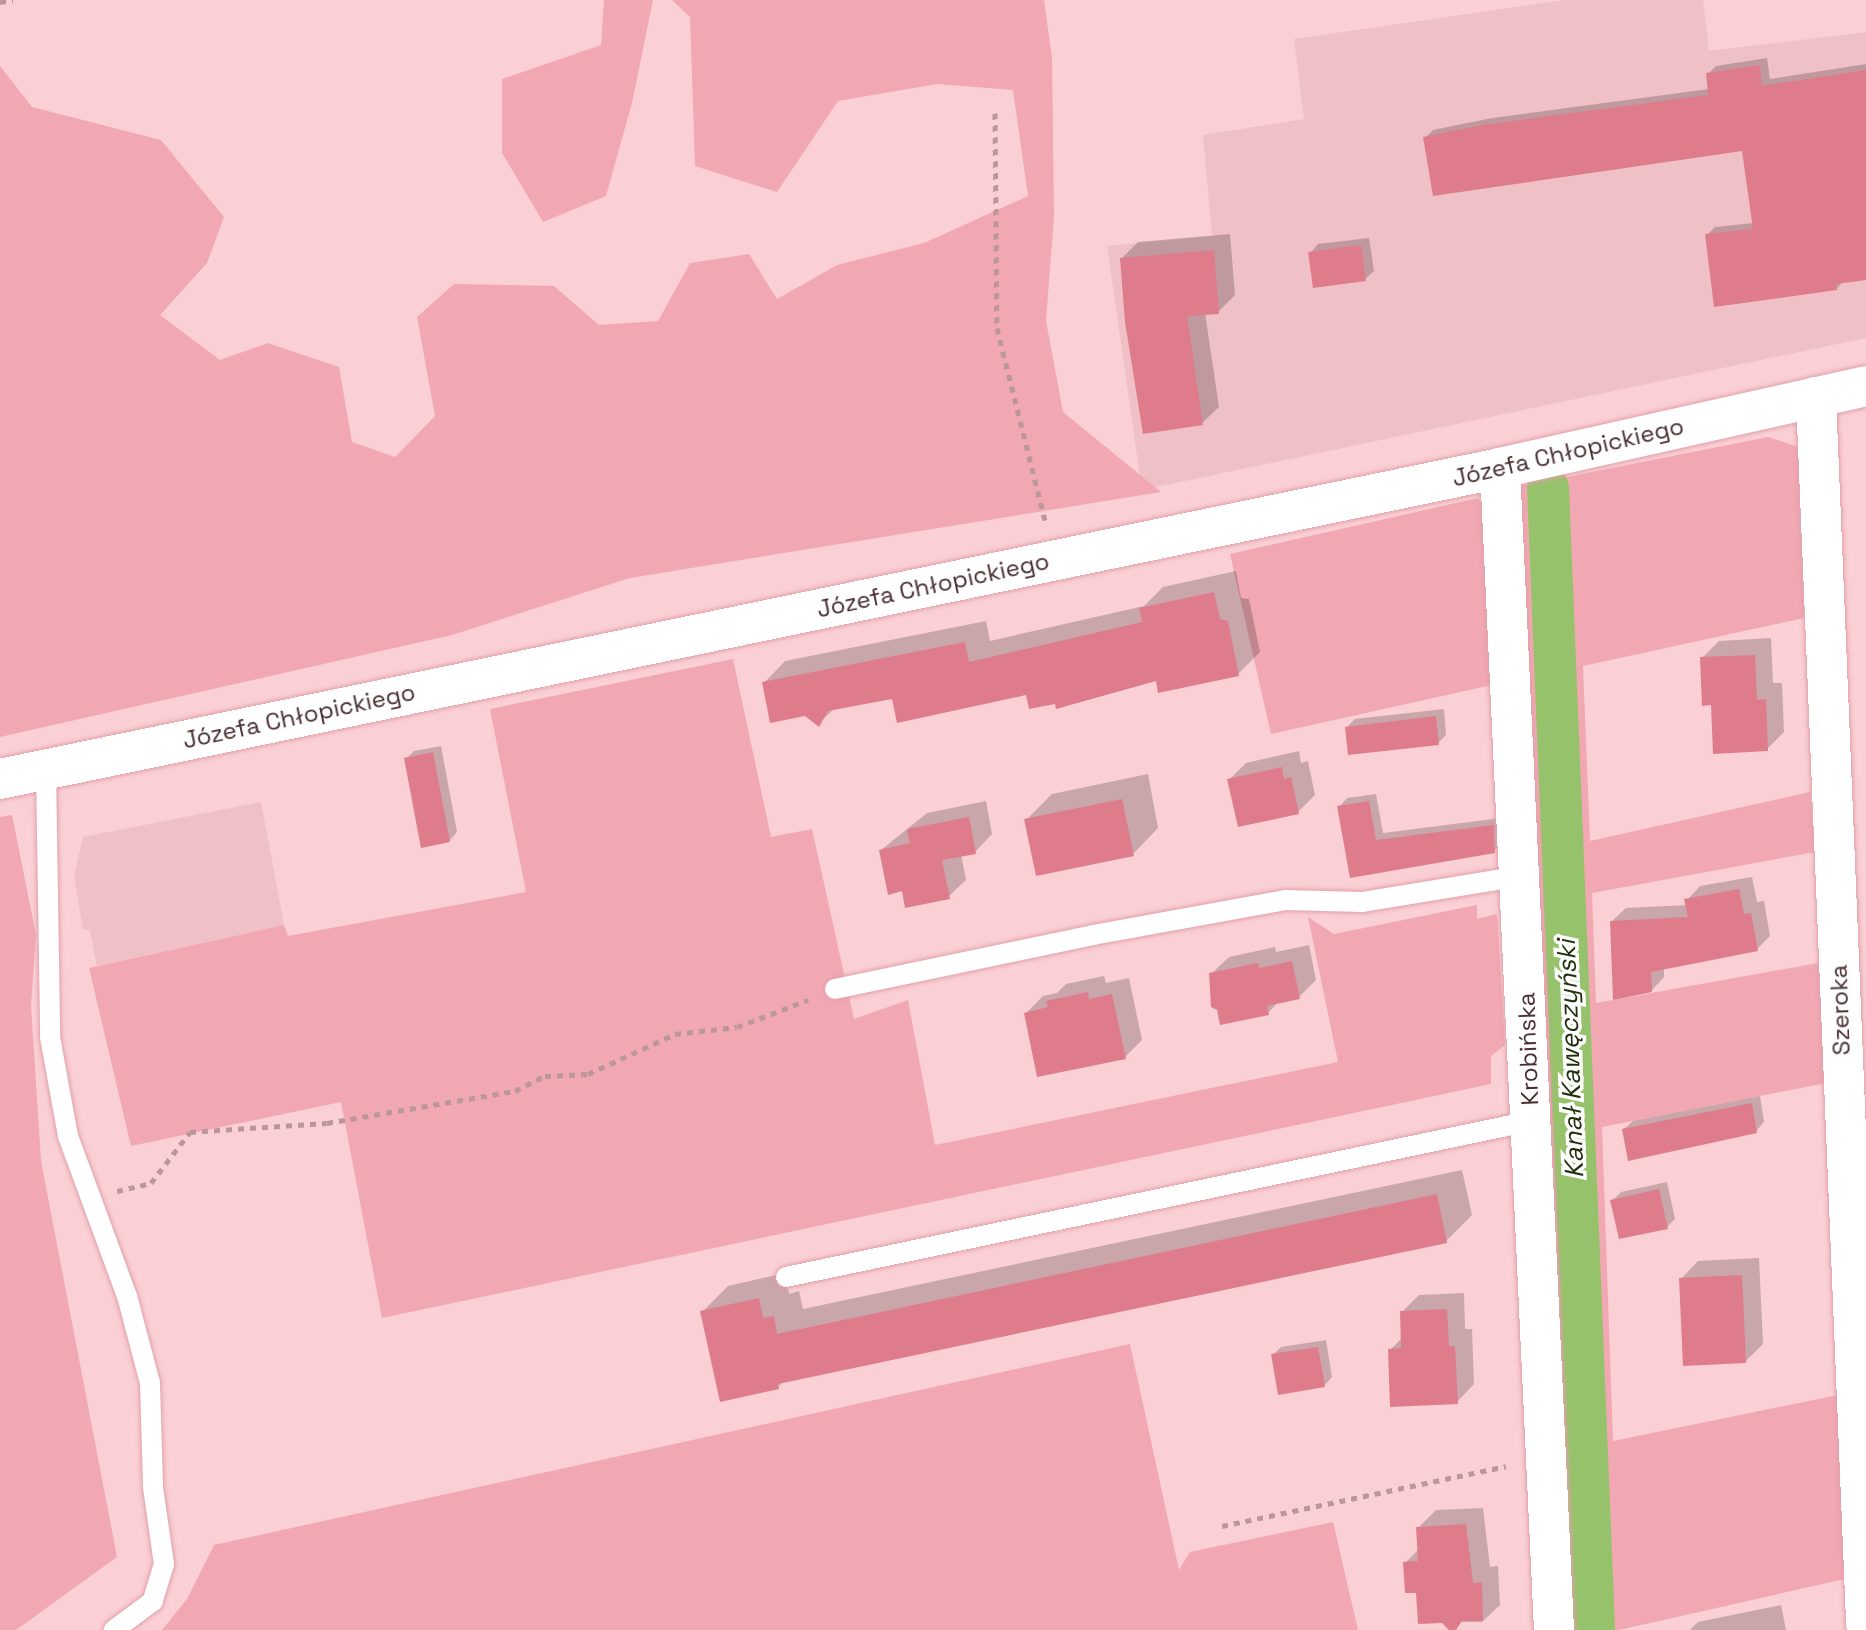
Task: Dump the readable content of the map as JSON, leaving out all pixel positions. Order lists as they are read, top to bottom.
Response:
{
  "streets": {
    "street": ["Józefa Chłopickiego", "Szeroka", "Krobińska"]
  },
  "crossings": [
    ["Józefa Chłopickiego", "Szeroka"],
    ["Józefa Chłopickiego", "Krobińska"]
  ],
  "water": ["Kanał Kawęczyński"]
}
